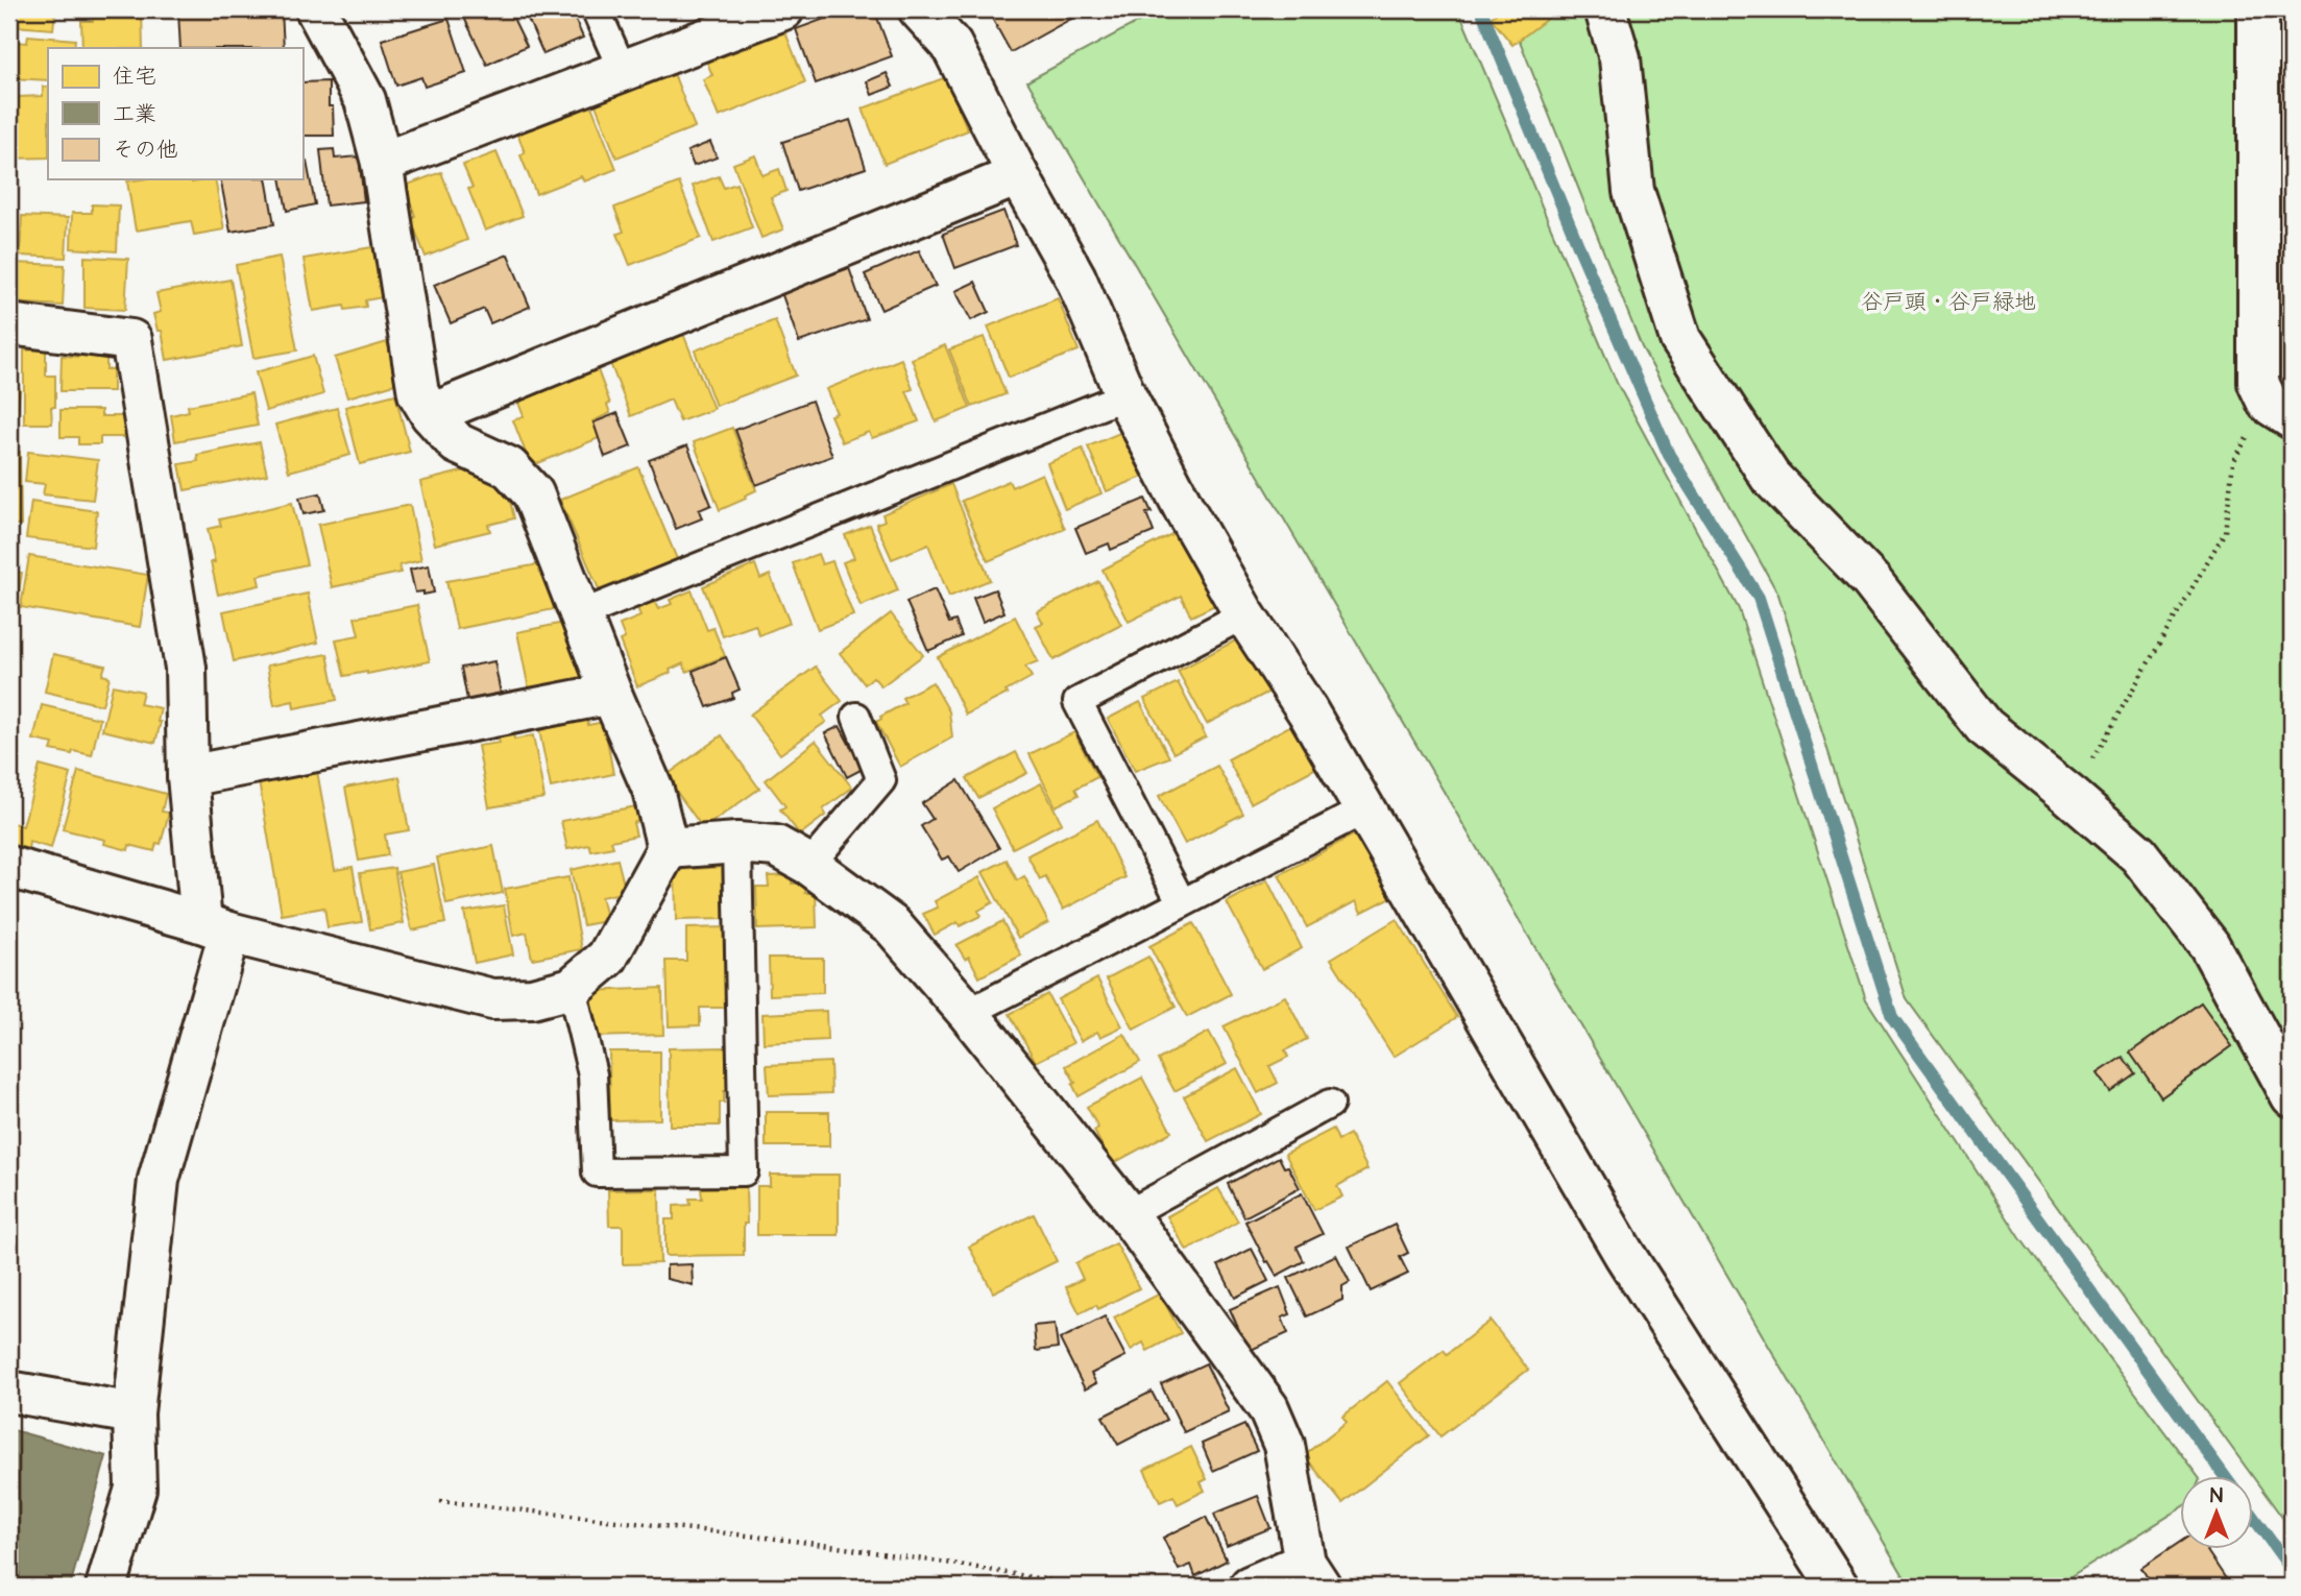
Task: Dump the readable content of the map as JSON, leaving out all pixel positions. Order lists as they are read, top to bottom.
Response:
{
  "parks": ["谷戸頭・谷戸緑地"],
  "legend": ["住宅", "工業", "その他"],
  "north": "top"
}
